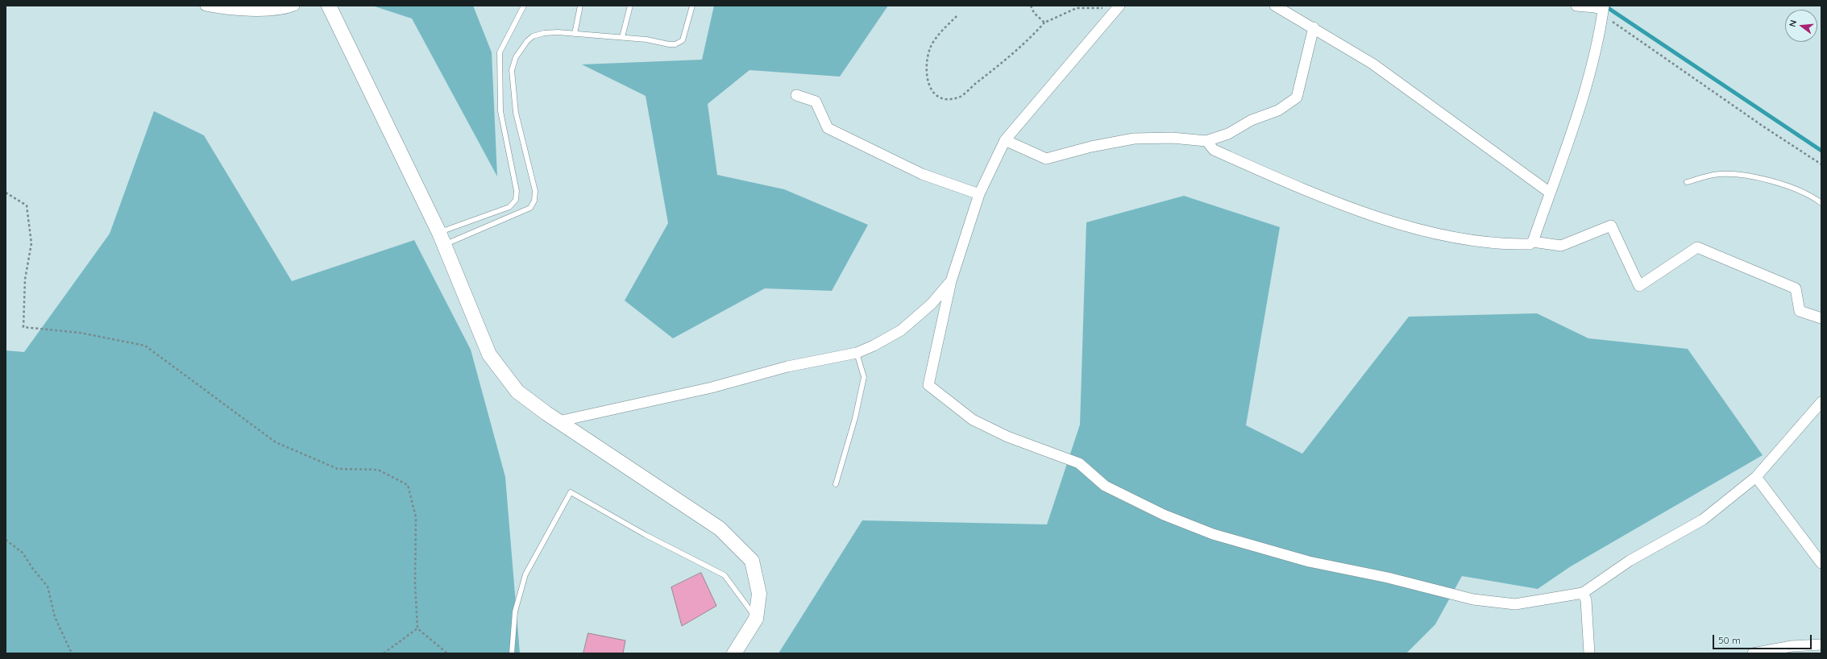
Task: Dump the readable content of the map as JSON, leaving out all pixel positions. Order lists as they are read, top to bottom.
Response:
{
  "scale_bar": "50 m",
  "north": "left"
}
